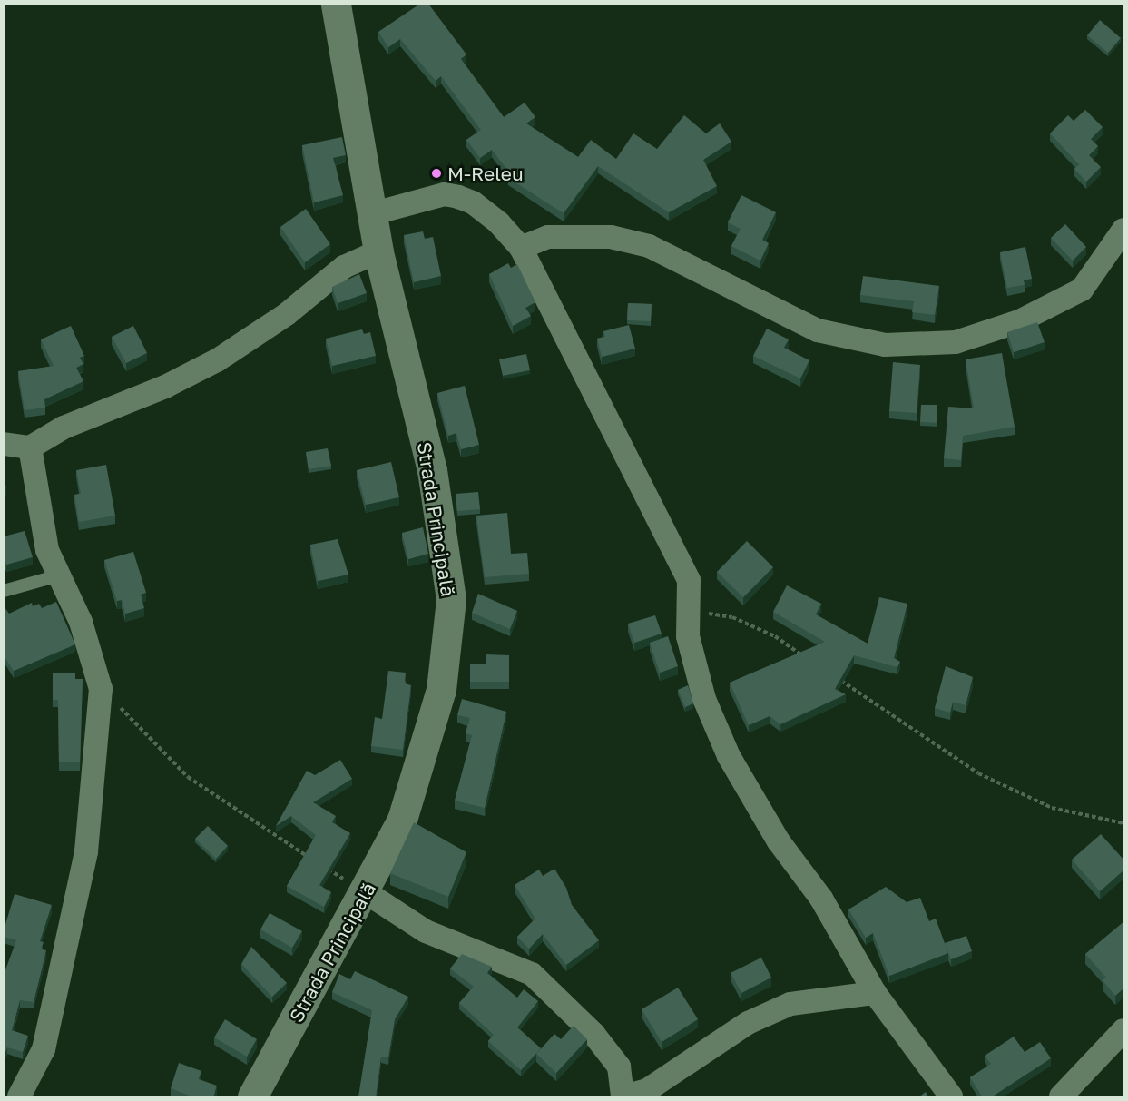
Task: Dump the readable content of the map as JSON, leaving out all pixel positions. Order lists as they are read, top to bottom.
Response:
{
  "streets": {
    "street": ["Strada Principală"]
  },
  "places": ["M-Releu"]
}
